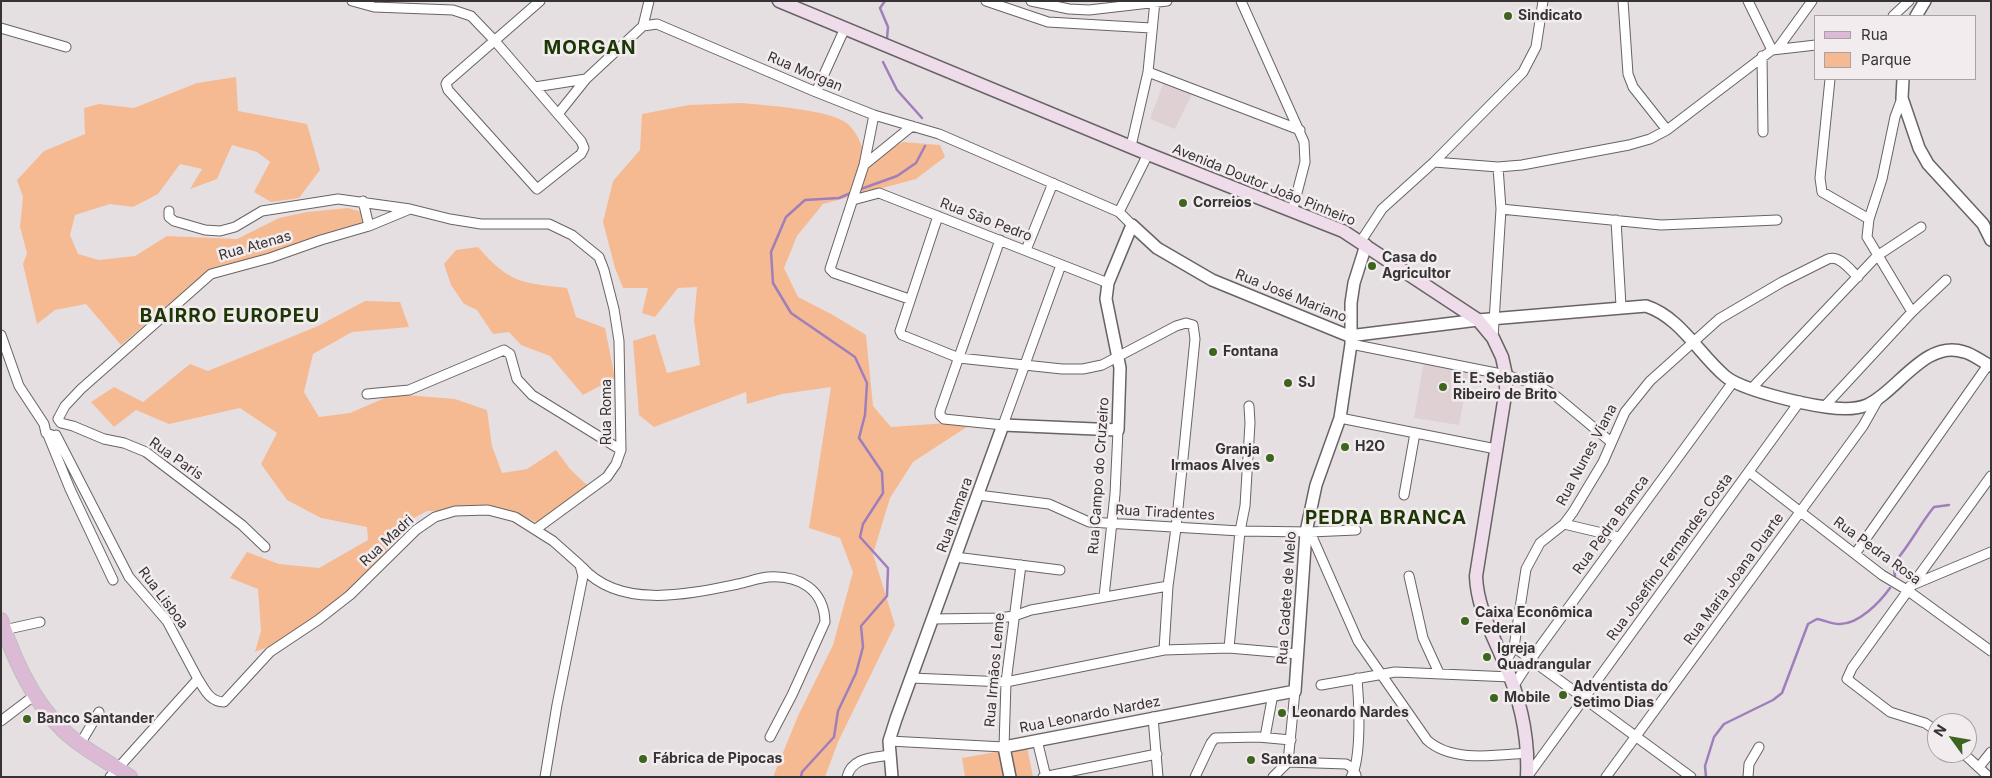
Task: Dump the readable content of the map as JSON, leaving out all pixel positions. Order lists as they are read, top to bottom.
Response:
{
  "streets": {
    "main road": ["Avenida Doutor João Pinheiro"],
    "street": [
      "Rua Morgan",
      "Rua São Pedro",
      "Rua Atenas",
      "Rua José Mariano",
      "Rua Roma",
      "Rua Nunes Viana",
      "Rua Paris",
      "Rua Campo do Cruzeiro",
      "Rua Tiradentes",
      "Rua Itamara",
      "Rua Pedra Branca",
      "Rua Madri",
      "Rua Pedra Rosa",
      "Rua Josefino Fernandes Costa",
      "Rua Maria Joana Duarte",
      "Rua Lisboa",
      "Rua Cadete de Melo",
      "Rua Irmãos Leme",
      "Rua Leonardo Nardez"
    ]
  },
  "crossings": [
    ["Rua Morgan", "Rua José Mariano"],
    ["Avenida Doutor João Pinheiro", "Rua José Mariano"],
    ["Avenida Doutor João Pinheiro", "Rua Nunes Viana"],
    ["Avenida Doutor João Pinheiro", "Rua Pedra Branca"],
    ["Avenida Doutor João Pinheiro", "Rua Josefino Fernandes Costa"],
    ["Avenida Doutor João Pinheiro", "Rua Cadete de Melo"],
    ["Rua São Pedro", "Rua Campo do Cruzeiro"],
    ["Rua São Pedro", "Rua Itamara"],
    ["Rua Atenas", "Rua Roma"],
    ["Rua Atenas", "Rua Paris"],
    ["Rua Atenas", "Rua Lisboa"],
    ["Rua José Mariano", "Rua Nunes Viana"],
    ["Rua José Mariano", "Rua Campo do Cruzeiro"],
    ["Rua José Mariano", "Rua Pedra Branca"],
    ["Rua José Mariano", "Rua Cadete de Melo"],
    ["Rua Roma", "Rua Madri"],
    ["Rua Paris", "Rua Lisboa"],
    ["Rua Campo do Cruzeiro", "Rua Tiradentes"],
    ["Rua Tiradentes", "Rua Itamara"],
    ["Rua Tiradentes", "Rua Cadete de Melo"],
    ["Rua Itamara", "Rua Leonardo Nardez"],
    ["Rua Madri", "Rua Lisboa"],
    ["Rua Pedra Rosa", "Rua Josefino Fernandes Costa"],
    ["Rua Pedra Rosa", "Rua Maria Joana Duarte"],
    ["Rua Cadete de Melo", "Rua Leonardo Nardez"],
    ["Rua Irmãos Leme", "Rua Leonardo Nardez"]
  ],
  "districts": ["MORGAN", "BAIRRO EUROPEU", "PEDRA BRANCA"],
  "places": [
    "Sindicato",
    "Correios",
    "Casa do Agricultor",
    "Fontana",
    "SJ",
    "E. E. Sebastião Ribeiro de Brito",
    "H2O",
    "Granja Irmaos Alves",
    "Caixa Econômica Federal",
    "Igreja Quadrangular",
    "Adventista do Setimo Dias",
    "Mobile",
    "Leonardo Nardes",
    "Banco Santander",
    "Fábrica de Pipocas",
    "Santana"
  ],
  "legend": ["Rua", "Parque"],
  "north": "top left"
}
